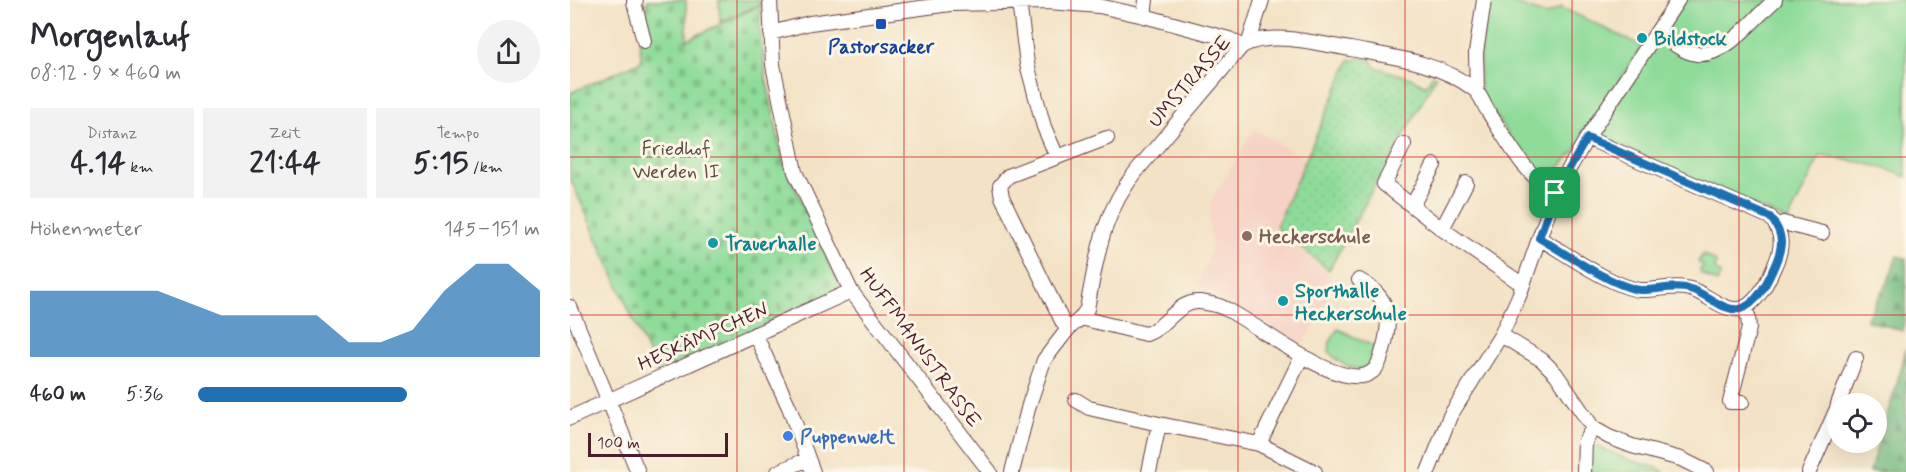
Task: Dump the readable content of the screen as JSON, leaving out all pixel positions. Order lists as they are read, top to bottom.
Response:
{
  "streets": {
    "street": ["UMSTRASSE", "HESKÄMPCHEN", "HUFFMANNSTRASSE"]
  },
  "crossings": [
    ["HESKÄMPCHEN", "HUFFMANNSTRASSE"]
  ],
  "parks": ["Friedhof Werden II"],
  "places": {
    "transit": ["Pastorsacker"],
    "other": [
      "Bildstock",
      "Heckerschule",
      "Trauerhalle",
      "Sporthalle Heckerschule",
      "Puppenwelt"
    ]
  },
  "scale_bar": "100 m",
  "page": {
    "heading": ["Morgenlauf", "08:12 · 9 × 460 m"],
    "stats": [
      ["Distanz", "4.14 km"],
      ["Zeit", "21:44"],
      ["Tempo", "5:15 /km"]
    ],
    "chart": ["Höhenmeter", "145–151 m"],
    "list": [
      {
        "name": "460 m",
        "note": "5:36"
      }
    ],
    "scale": "100 m"
  }
}
